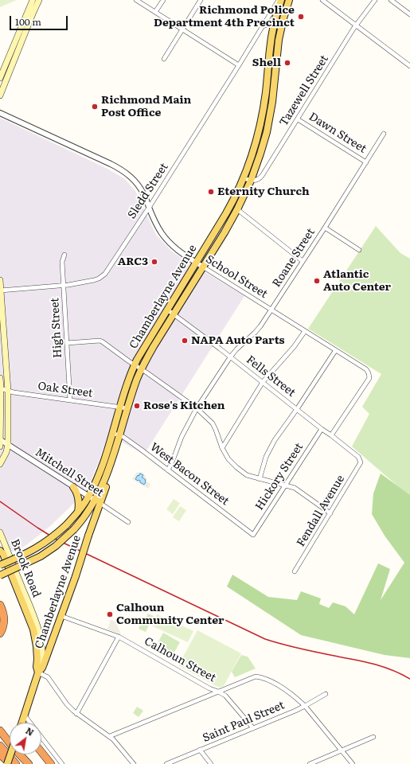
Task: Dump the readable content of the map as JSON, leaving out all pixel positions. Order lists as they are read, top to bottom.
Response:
{
  "streets": {
    "main road": ["Chamberlayne Avenue", "Brook Road"],
    "street": [
      "Tazewell Street",
      "Dawn Street",
      "Sledd Street",
      "Roane Street",
      "School Street",
      "High Street",
      "Fells Street",
      "Oak Street",
      "Mitchell Street",
      "West Bacon Street",
      "Hickory Street",
      "Fendall Avenue",
      "Calhoun Street",
      "Saint Paul Street"
    ]
  },
  "crossings": [
    ["Tazewell Street", "Dawn Street"],
    ["Tazewell Street", "Chamberlayne Avenue"],
    ["Dawn Street", "Roane Street"],
    ["Sledd Street", "School Street"],
    ["Sledd Street", "Chamberlayne Avenue"],
    ["Sledd Street", "High Street"],
    ["Roane Street", "School Street"],
    ["Roane Street", "Fells Street"],
    ["Roane Street", "West Bacon Street"],
    ["School Street", "Chamberlayne Avenue"],
    ["School Street", "Fells Street"],
    ["Chamberlayne Avenue", "Fells Street"],
    ["Chamberlayne Avenue", "Oak Street"],
    ["Chamberlayne Avenue", "Mitchell Street"],
    ["Chamberlayne Avenue", "West Bacon Street"],
    ["Chamberlayne Avenue", "Brook Road"],
    ["Chamberlayne Avenue", "Calhoun Street"],
    ["High Street", "Oak Street"],
    ["Fells Street", "Hickory Street"],
    ["Fells Street", "Fendall Avenue"],
    ["West Bacon Street", "Hickory Street"],
    ["Calhoun Street", "Saint Paul Street"]
  ],
  "places": [
    "Richmond Police Department 4th Precinct",
    "Shell",
    "Richmond Main Post Office",
    "Eternity Church",
    "ARC3",
    "Atlantic Auto Center",
    "NAPA Auto Parts",
    "Rose's Kitchen",
    "Calhoun Community Center"
  ],
  "scale_bar": "100 m",
  "north": "top right"
}
